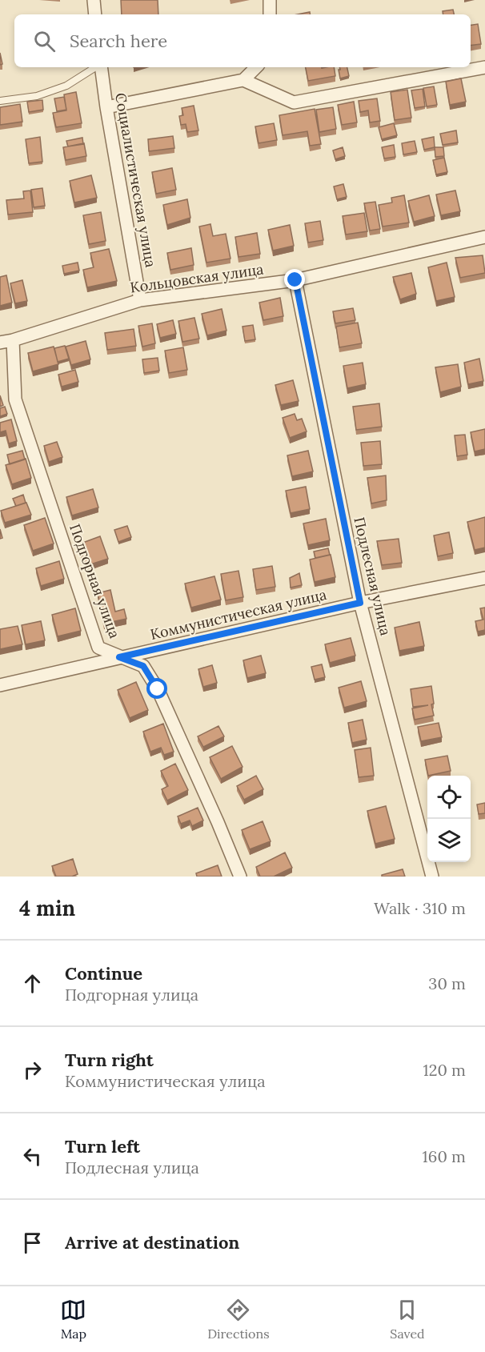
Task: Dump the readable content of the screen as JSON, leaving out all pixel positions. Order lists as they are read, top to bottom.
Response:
{
  "streets": {
    "street": [
      "Социалистическая улица",
      "Кольцовская улица",
      "Подлесная улица",
      "Подгорная улица",
      "Коммунистическая улица"
    ]
  },
  "crossings": [
    ["Социалистическая улица", "Кольцовская улица"],
    ["Кольцовская улица", "Подлесная улица"],
    ["Кольцовская улица", "Подгорная улица"],
    ["Подлесная улица", "Коммунистическая улица"],
    ["Подгорная улица", "Коммунистическая улица"]
  ],
  "page": {
    "search": "Search here",
    "heading": ["4 min", "Walk · 310 m"],
    "list": [
      ["Continue", "Подгорная улица", "30 m"],
      ["Turn right", "Коммунистическая улица", "120 m"],
      ["Turn left", "Подлесная улица", "160 m"],
      "Arrive at destination"
    ],
    "nav": ["Map", "Directions", "Saved"]
  }
}
